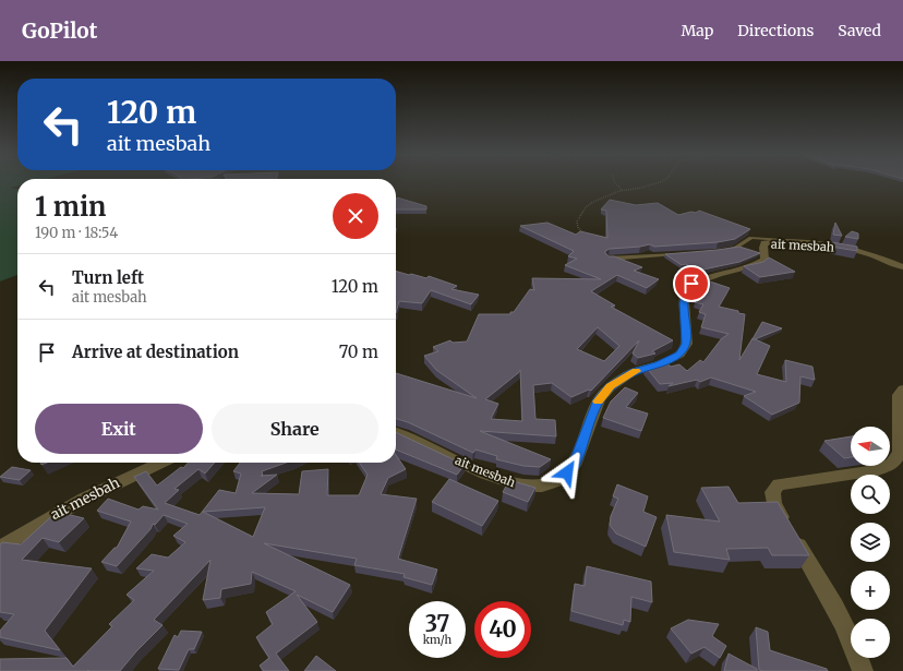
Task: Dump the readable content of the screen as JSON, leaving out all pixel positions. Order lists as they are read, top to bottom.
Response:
{
  "streets": {
    "street": ["ait mesbah"]
  },
  "north": "left",
  "page": {
    "header": "GoPilot",
    "nav": ["Map", "Directions", "Saved"],
    "turn": ["120 m", "ait mesbah"],
    "heading": ["1 min", "190 m · 18:54"],
    "list": [
      {
        "name": "Turn left",
        "note": "ait mesbah",
        "value": "120 m"
      },
      {
        "name": "Arrive at destination",
        "value": "70 m"
      }
    ],
    "buttons": ["Exit", "Share"],
    "map_buttons": ["+", "−"],
    "speed": "37 km/h",
    "limit": "40"
  }
}
